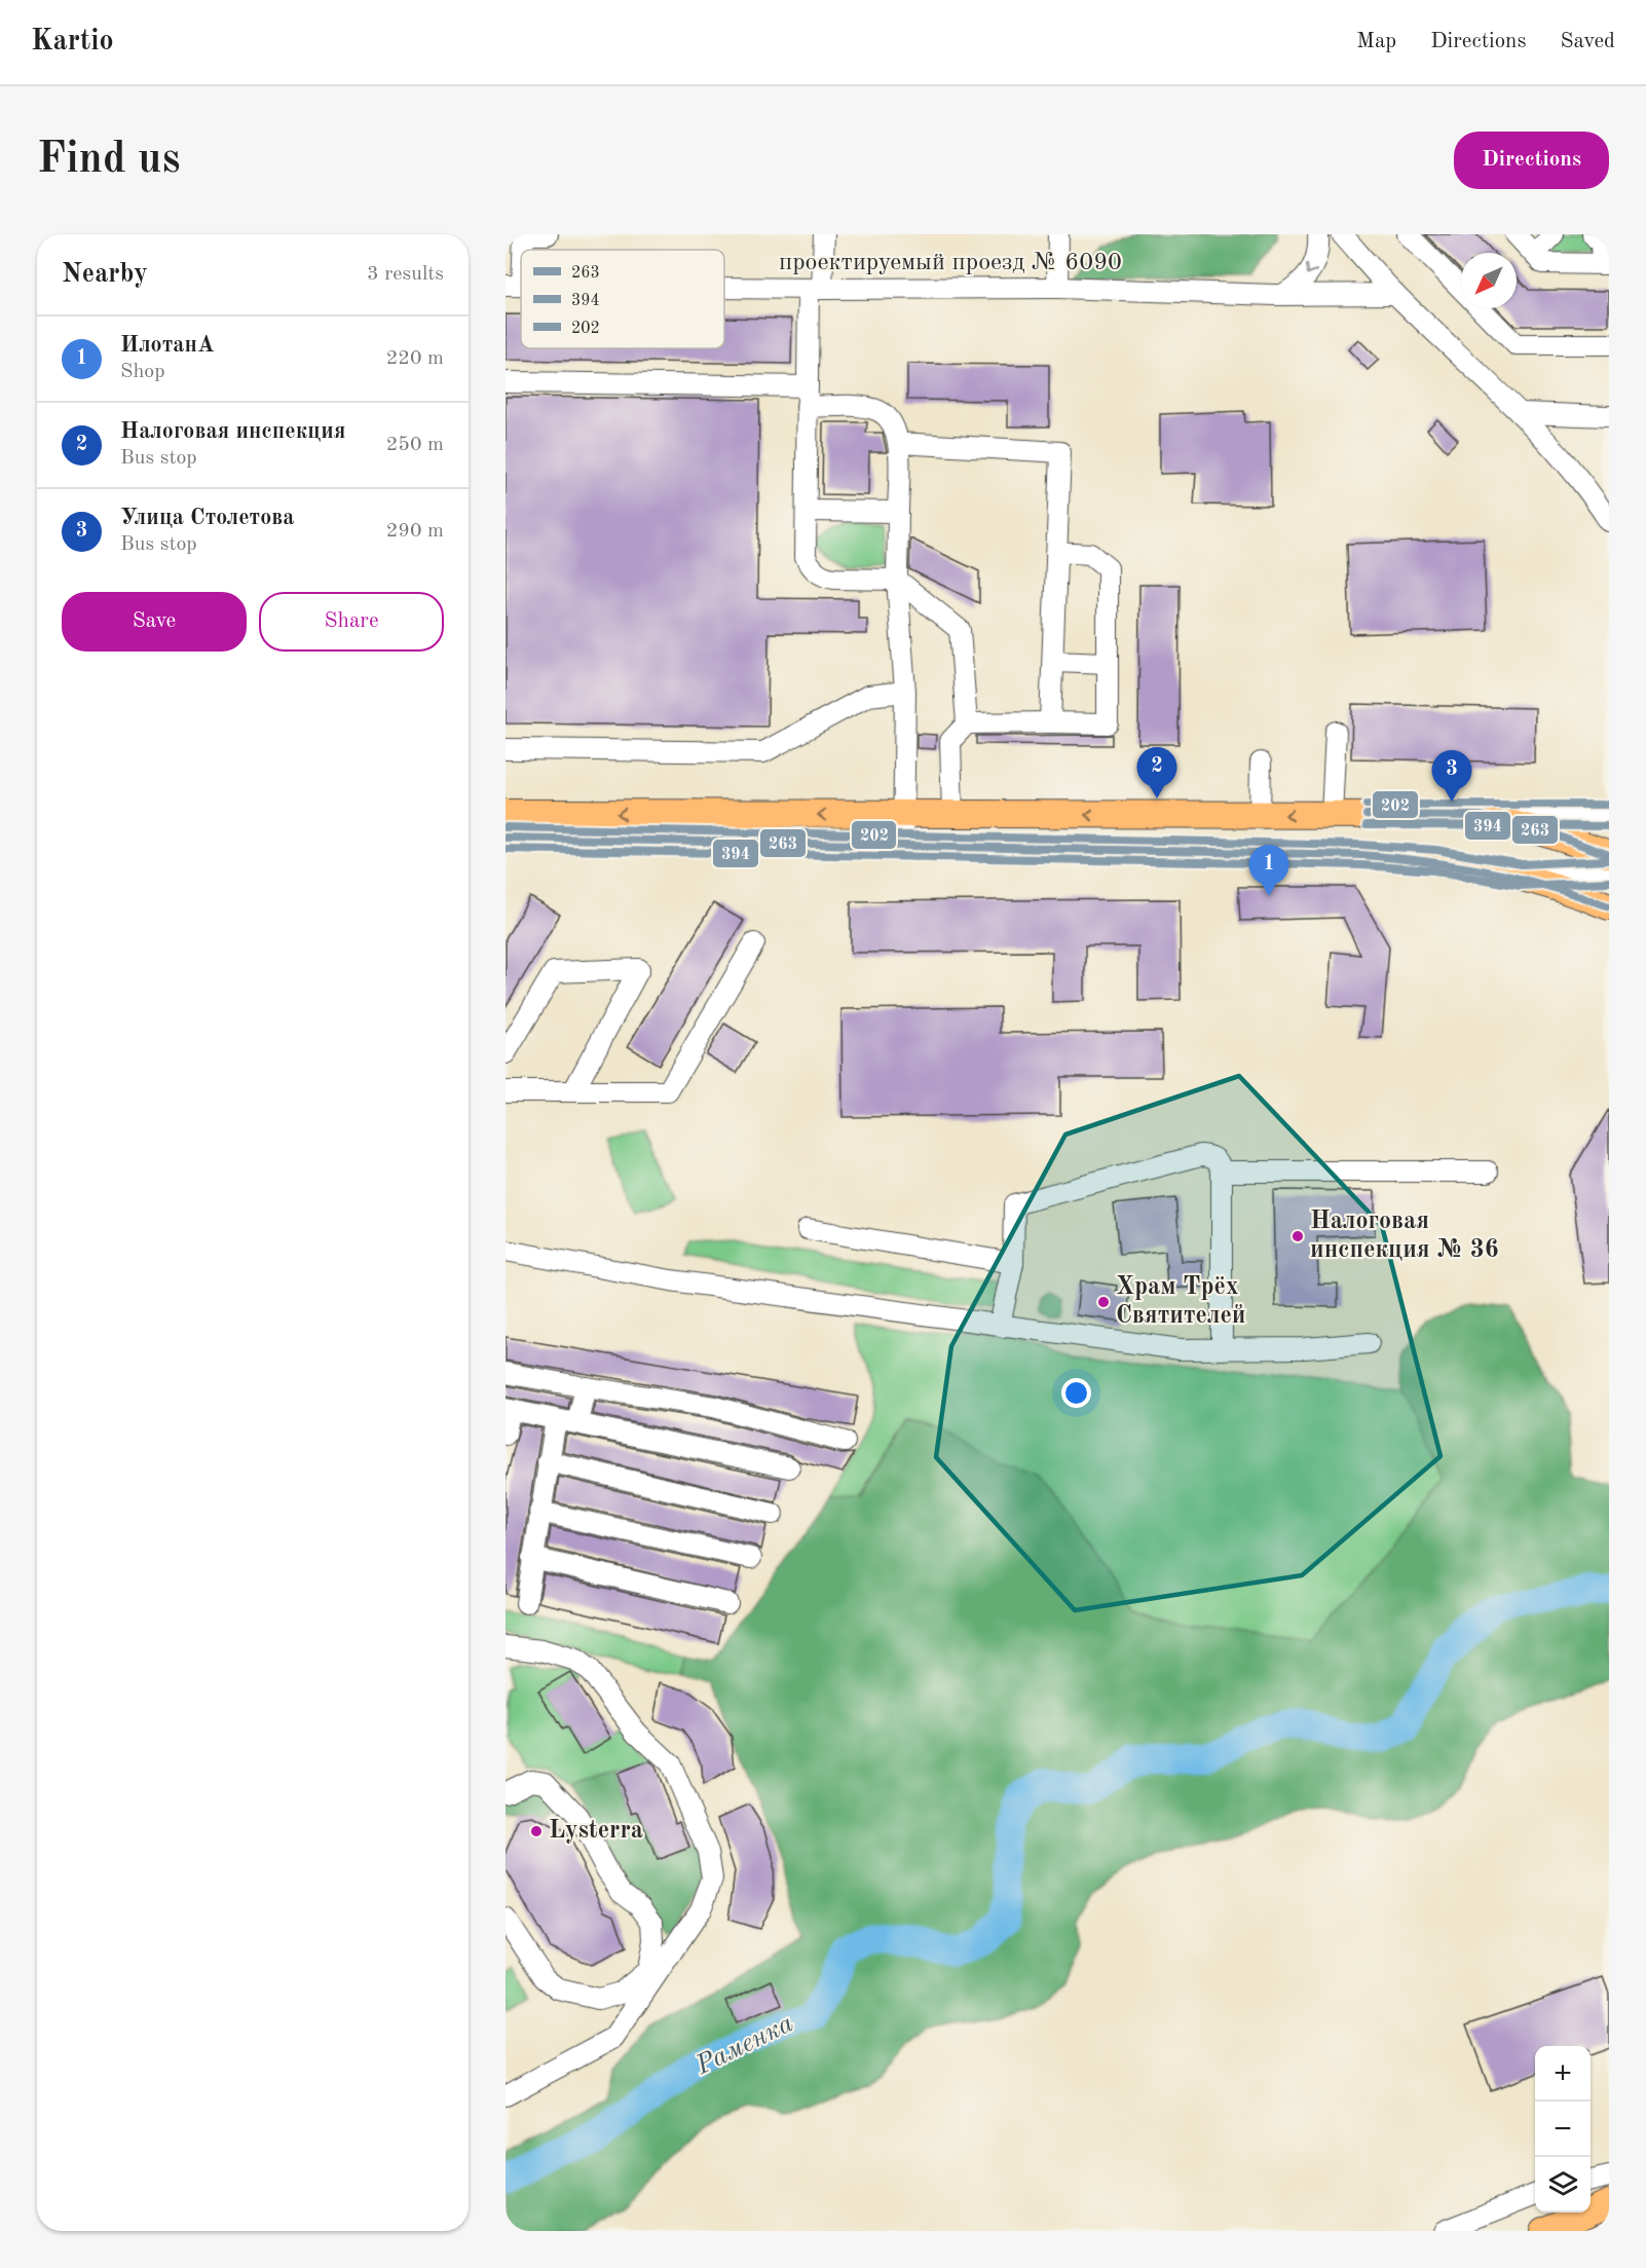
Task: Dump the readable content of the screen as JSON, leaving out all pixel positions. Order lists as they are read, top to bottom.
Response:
{
  "streets": {
    "street": ["проектируемый проезд № 6090"]
  },
  "water": ["Раменка"],
  "places": ["Налоговая инспекция № 36", "Храм Трёх Святителей", "Lysterra"],
  "lines": ["transit line 202", "transit line 263", "transit line 394"],
  "legend": ["263", "394", "202"],
  "north": "bottom left",
  "page": {
    "header": "Kartio",
    "nav": ["Map", "Directions", "Saved"],
    "buttons": [
      "Directions",
      ["Save", "Share"]
    ],
    "title": "Find us",
    "heading": ["Nearby", "3 results"],
    "list": [
      {
        "mark": "1",
        "name": "ИлотанА",
        "note": "Shop",
        "value": "220 m"
      },
      {
        "mark": "2",
        "name": "Налоговая инспекция",
        "note": "Bus stop",
        "value": "250 m"
      },
      {
        "mark": "3",
        "name": "Улица Столетова",
        "note": "Bus stop",
        "value": "290 m"
      }
    ],
    "pins": ["2", "3", "1"],
    "map_buttons": ["+", "−"]
  }
}
